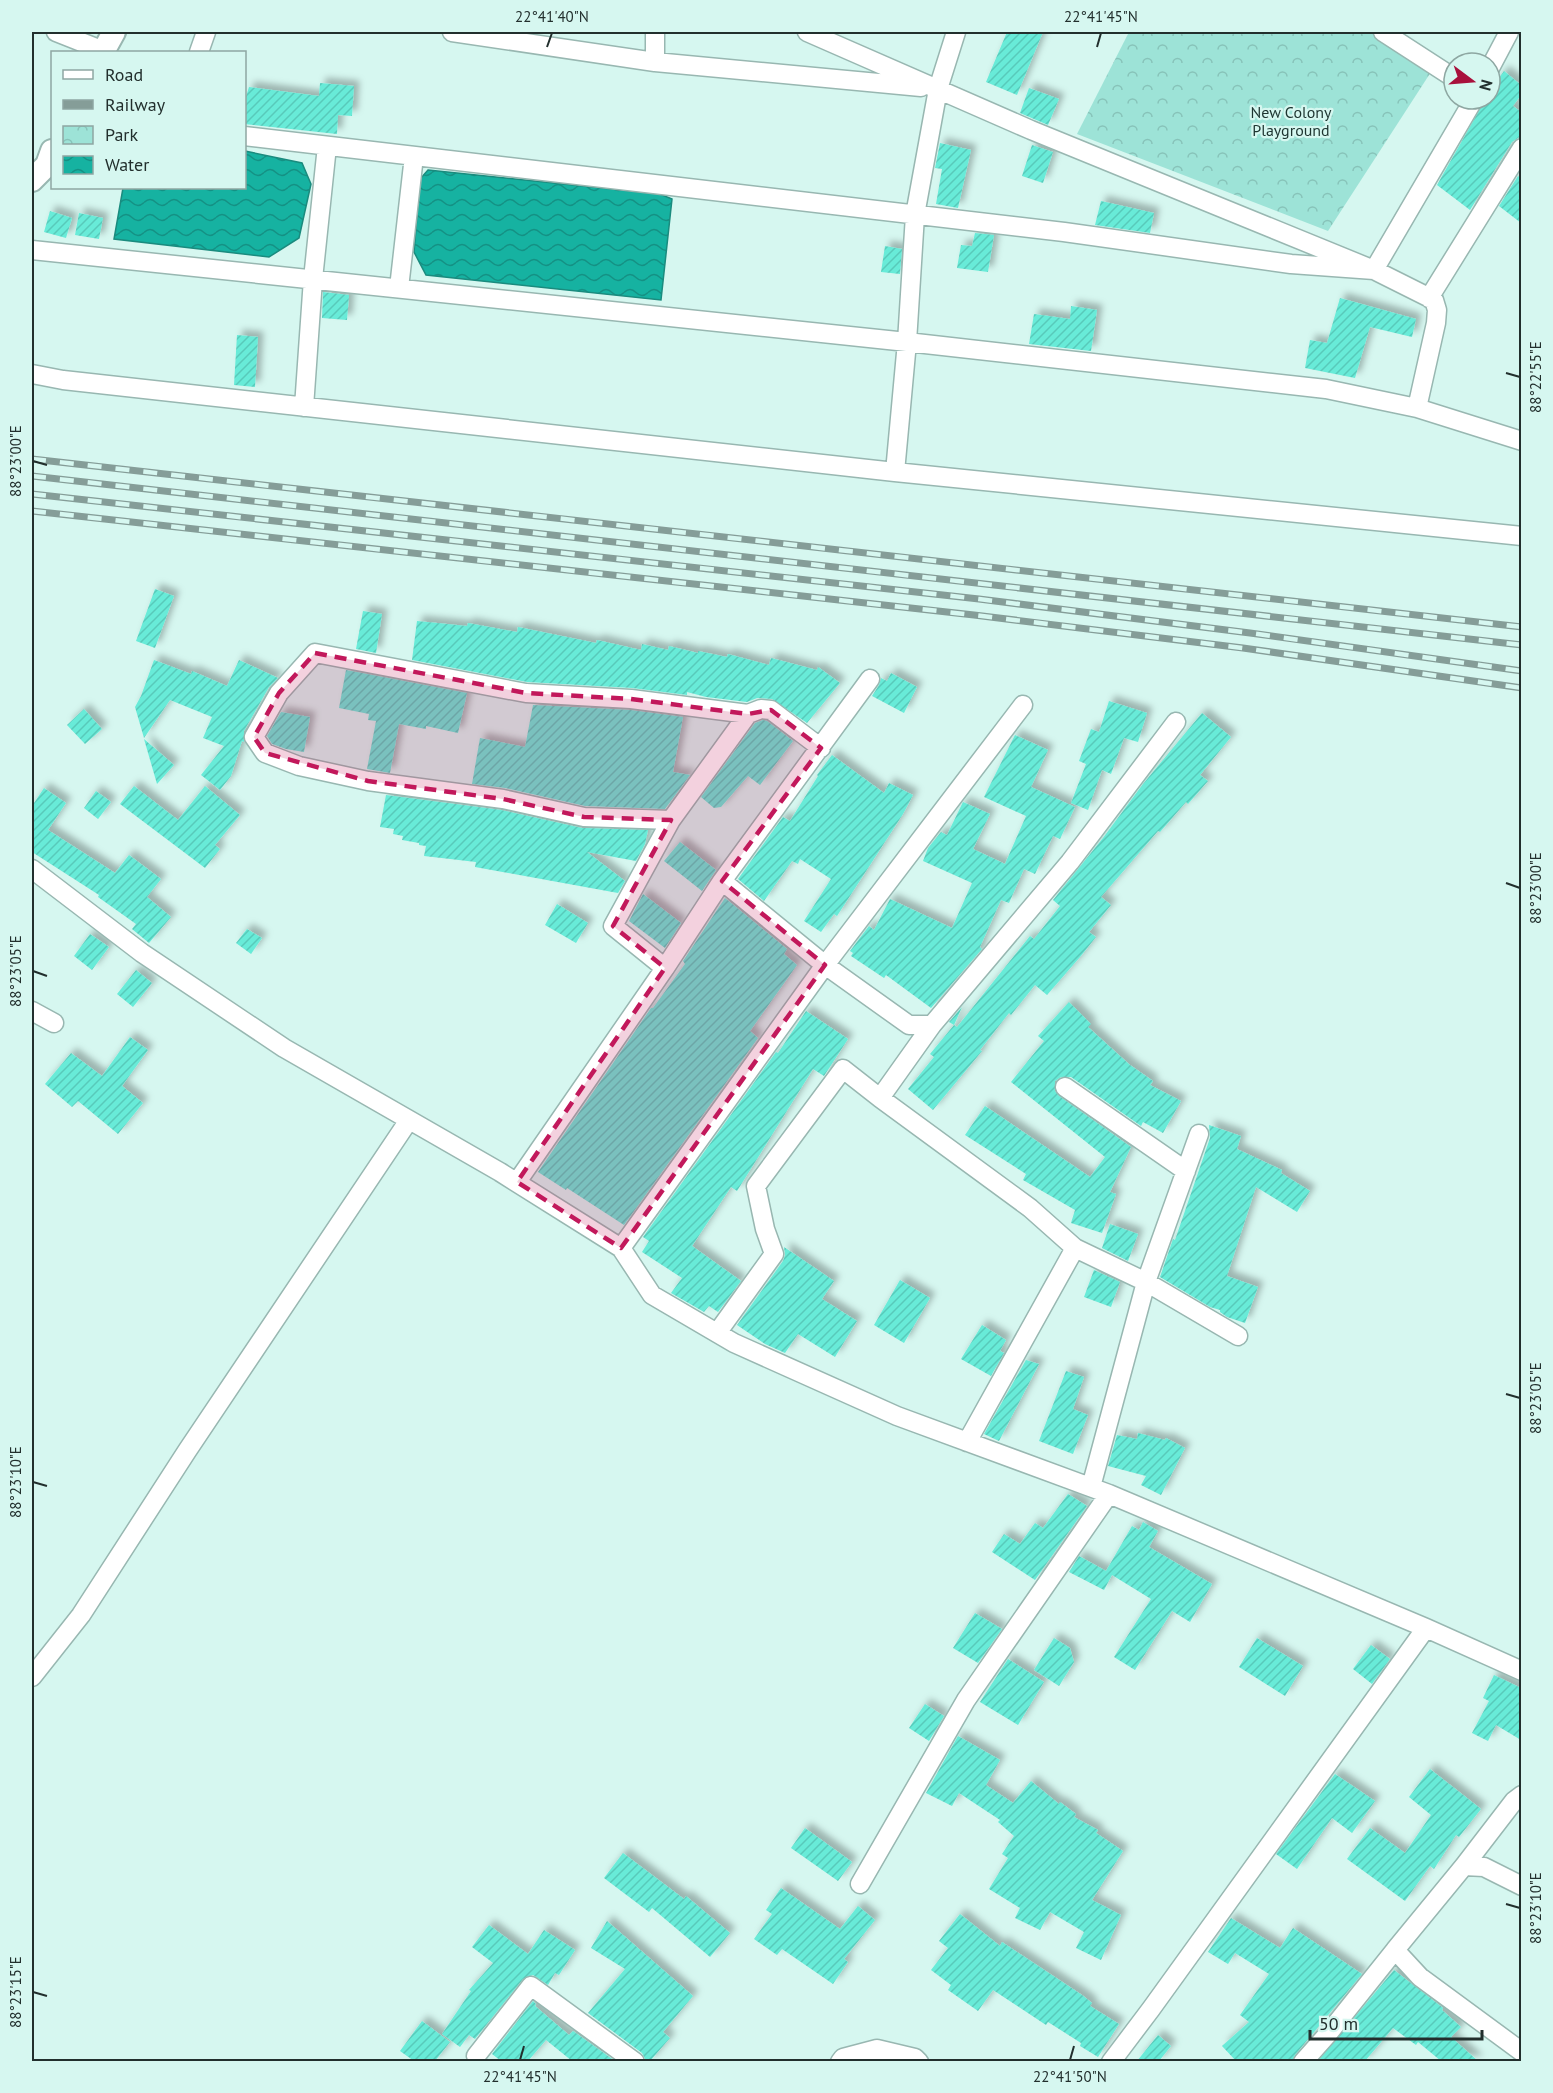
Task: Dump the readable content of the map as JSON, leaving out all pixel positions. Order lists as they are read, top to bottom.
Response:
{
  "parks": ["New Colony Playground"],
  "legend": [
    "Road",
    "Railway",
    "Park",
    "Water"
  ],
  "scale_bar": "50 m",
  "north": "right",
  "coordinates": [
    "22°41'40\"N",
    "22°41'45\"N",
    "88°22'55\"E",
    "88°23'00\"E",
    "88°23'05\"E",
    "88°23'10\"E",
    "88°23'15\"E",
    "22°41'50\"N"
  ]
}
